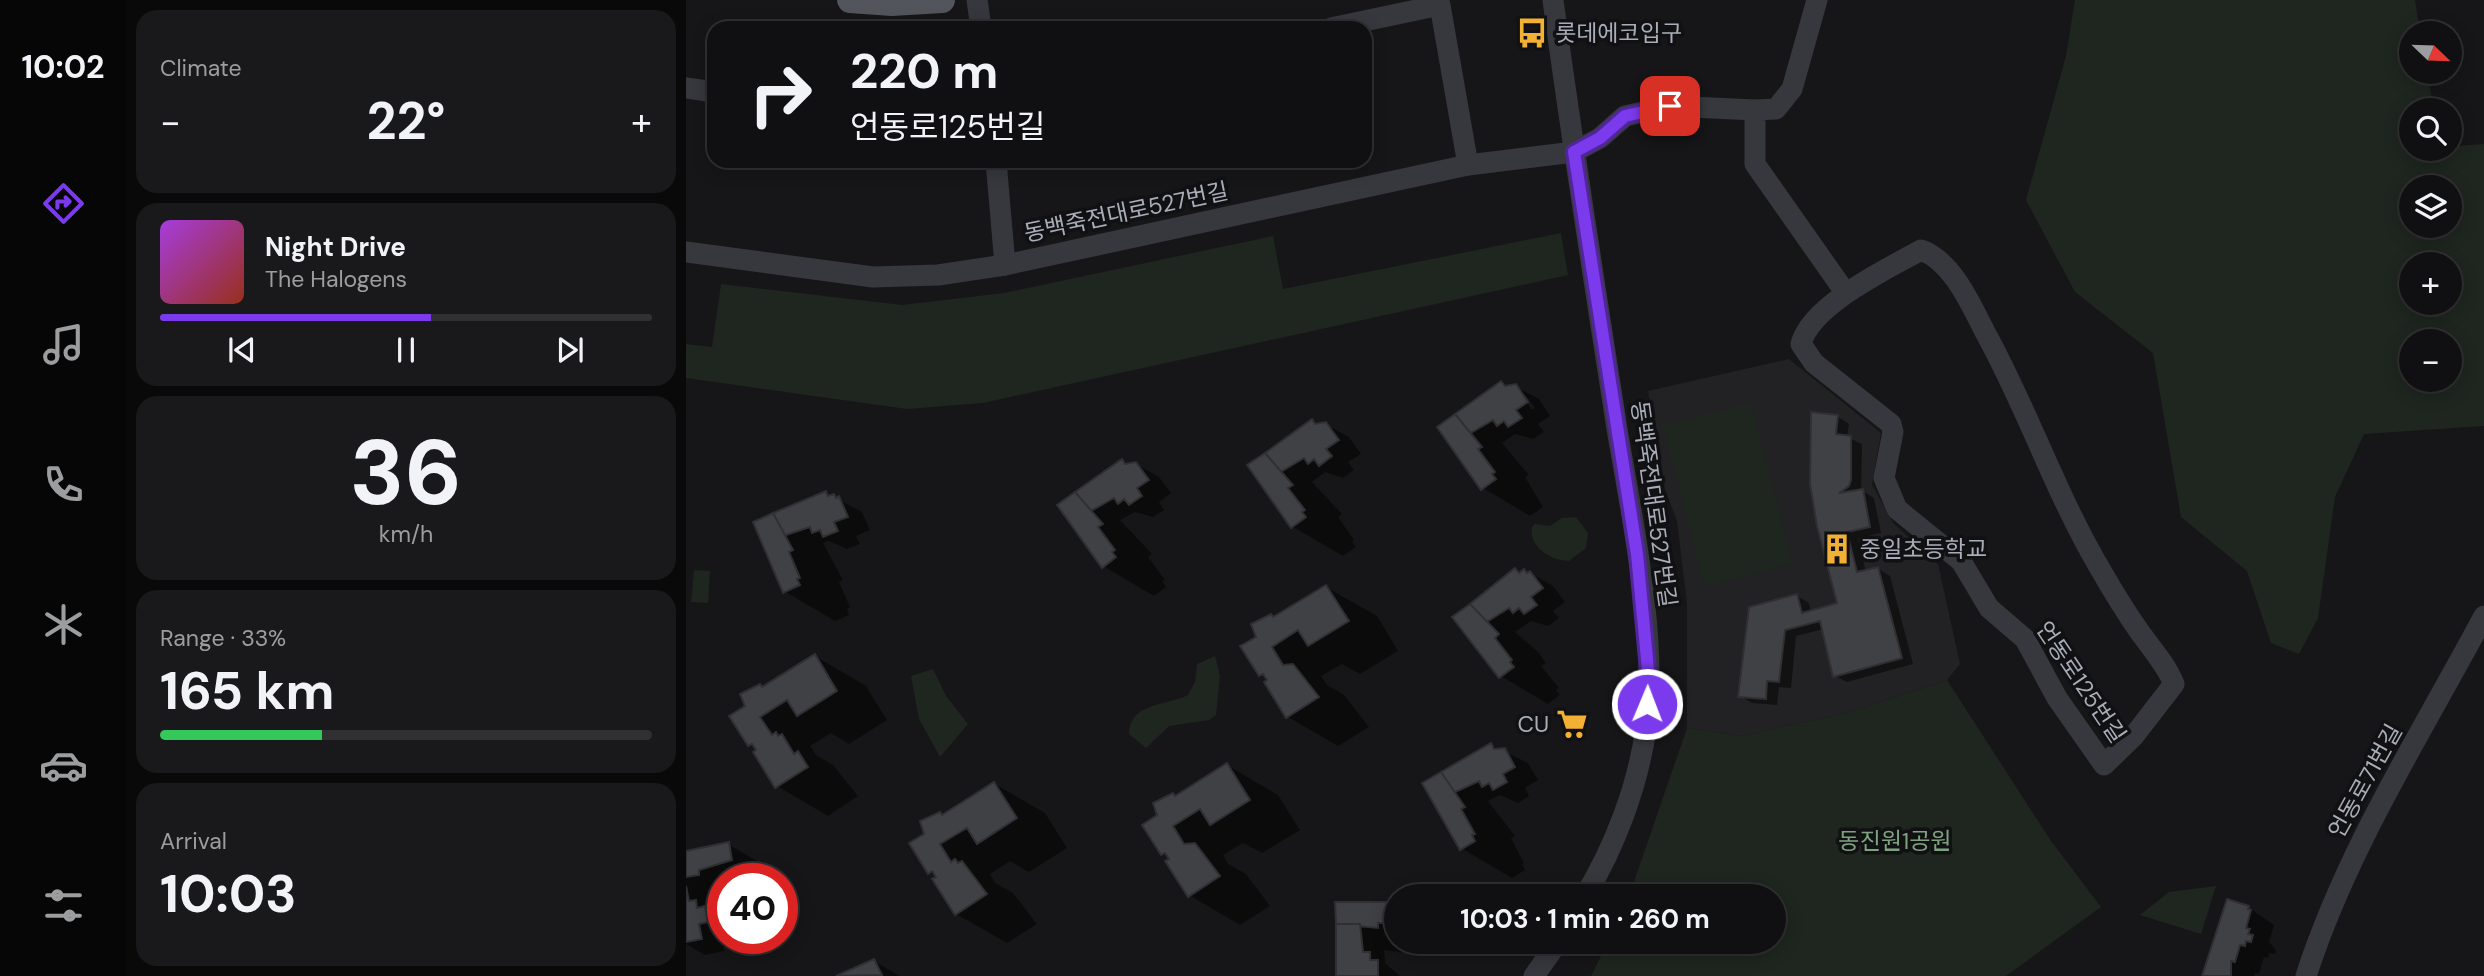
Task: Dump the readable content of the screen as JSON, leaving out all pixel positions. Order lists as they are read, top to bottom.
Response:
{
  "streets": {
    "street": ["동백죽전대로527번길", "언동로125번길", "언동로71번길"]
  },
  "parks": ["동진원1공원"],
  "places": {
    "bus stop": ["롯데에코입구"],
    "building": ["중일초등학교"],
    "supermarket": ["CU"]
  },
  "north": "bottom right",
  "page": {
    "tabs": "10:02",
    "tile": [
      "Climate",
      ["36", "km/h"],
      ["Range · 33%", "165 km"],
      ["Arrival", "10:03"]
    ],
    "map_buttons": ["+", "−"],
    "turn": ["220 m", "언동로125번길"],
    "heat": ["−", "22°", "+"],
    "song": ["Night Drive", "The Halogens"],
    "limit": "40",
    "trip": "10:03 · 1 min · 260 m"
  }
}
